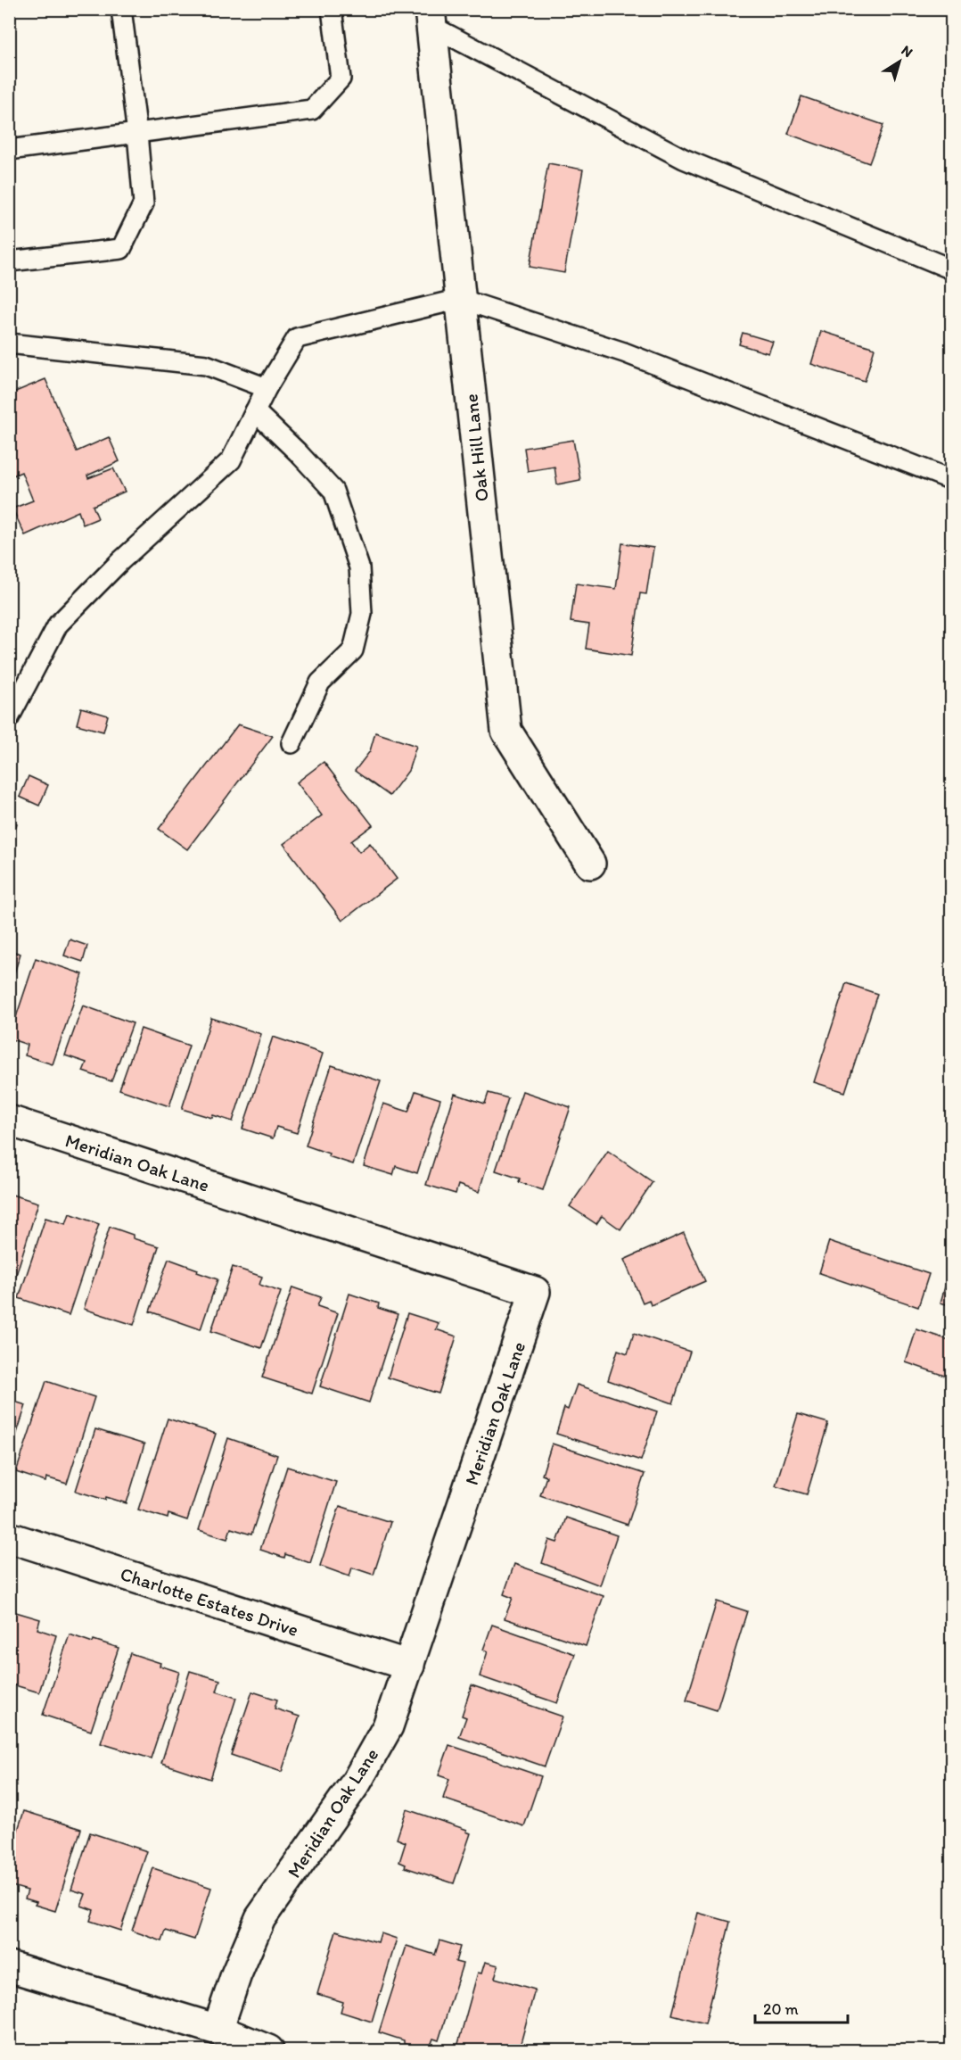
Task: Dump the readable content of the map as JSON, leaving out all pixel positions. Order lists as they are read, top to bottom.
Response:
{
  "streets": {
    "street": ["Oak Hill Lane", "Meridian Oak Lane", "Charlotte Estates Drive"]
  },
  "crossings": [
    ["Meridian Oak Lane", "Charlotte Estates Drive"]
  ],
  "scale_bar": "20 m",
  "north": "top right"
}
